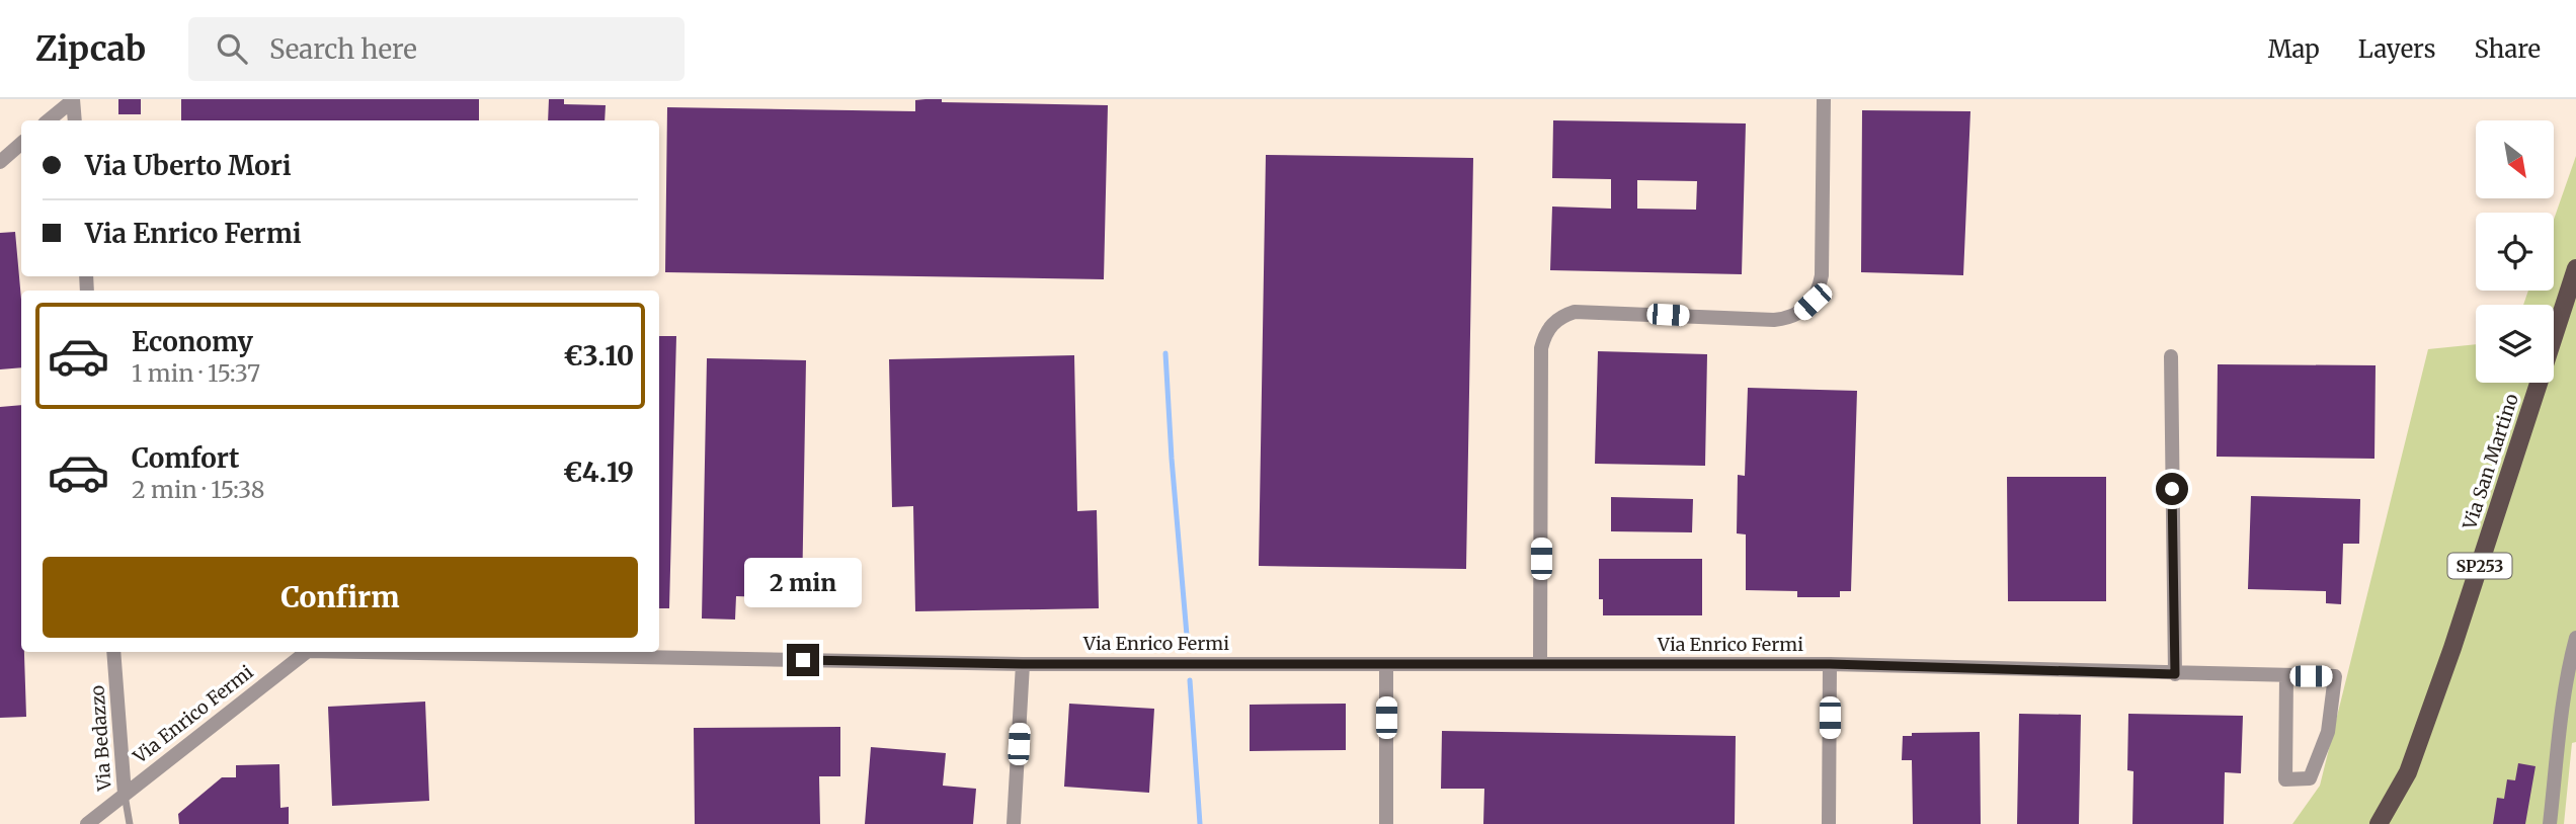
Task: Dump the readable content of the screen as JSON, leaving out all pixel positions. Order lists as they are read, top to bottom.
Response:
{
  "streets": {
    "main road": ["Via San Martino", "SP253"],
    "street": ["Via Enrico Fermi", "Via Bedazzo"]
  },
  "crossings": [
    ["Via Enrico Fermi", "Via Bedazzo"]
  ],
  "north": "bottom right",
  "page": {
    "header": "Zipcab",
    "search": "Search here",
    "nav": ["Map", "Layers", "Share"],
    "banner": ["Via Uberto Mori", "Via Enrico Fermi"],
    "list": [
      {
        "name": "Economy",
        "note": "1 min · 15:37",
        "value": "€3.10"
      },
      {
        "name": "Comfort",
        "note": "2 min · 15:38",
        "value": "€4.19"
      }
    ],
    "buttons": "Confirm",
    "bubble": "2 min"
  }
}
